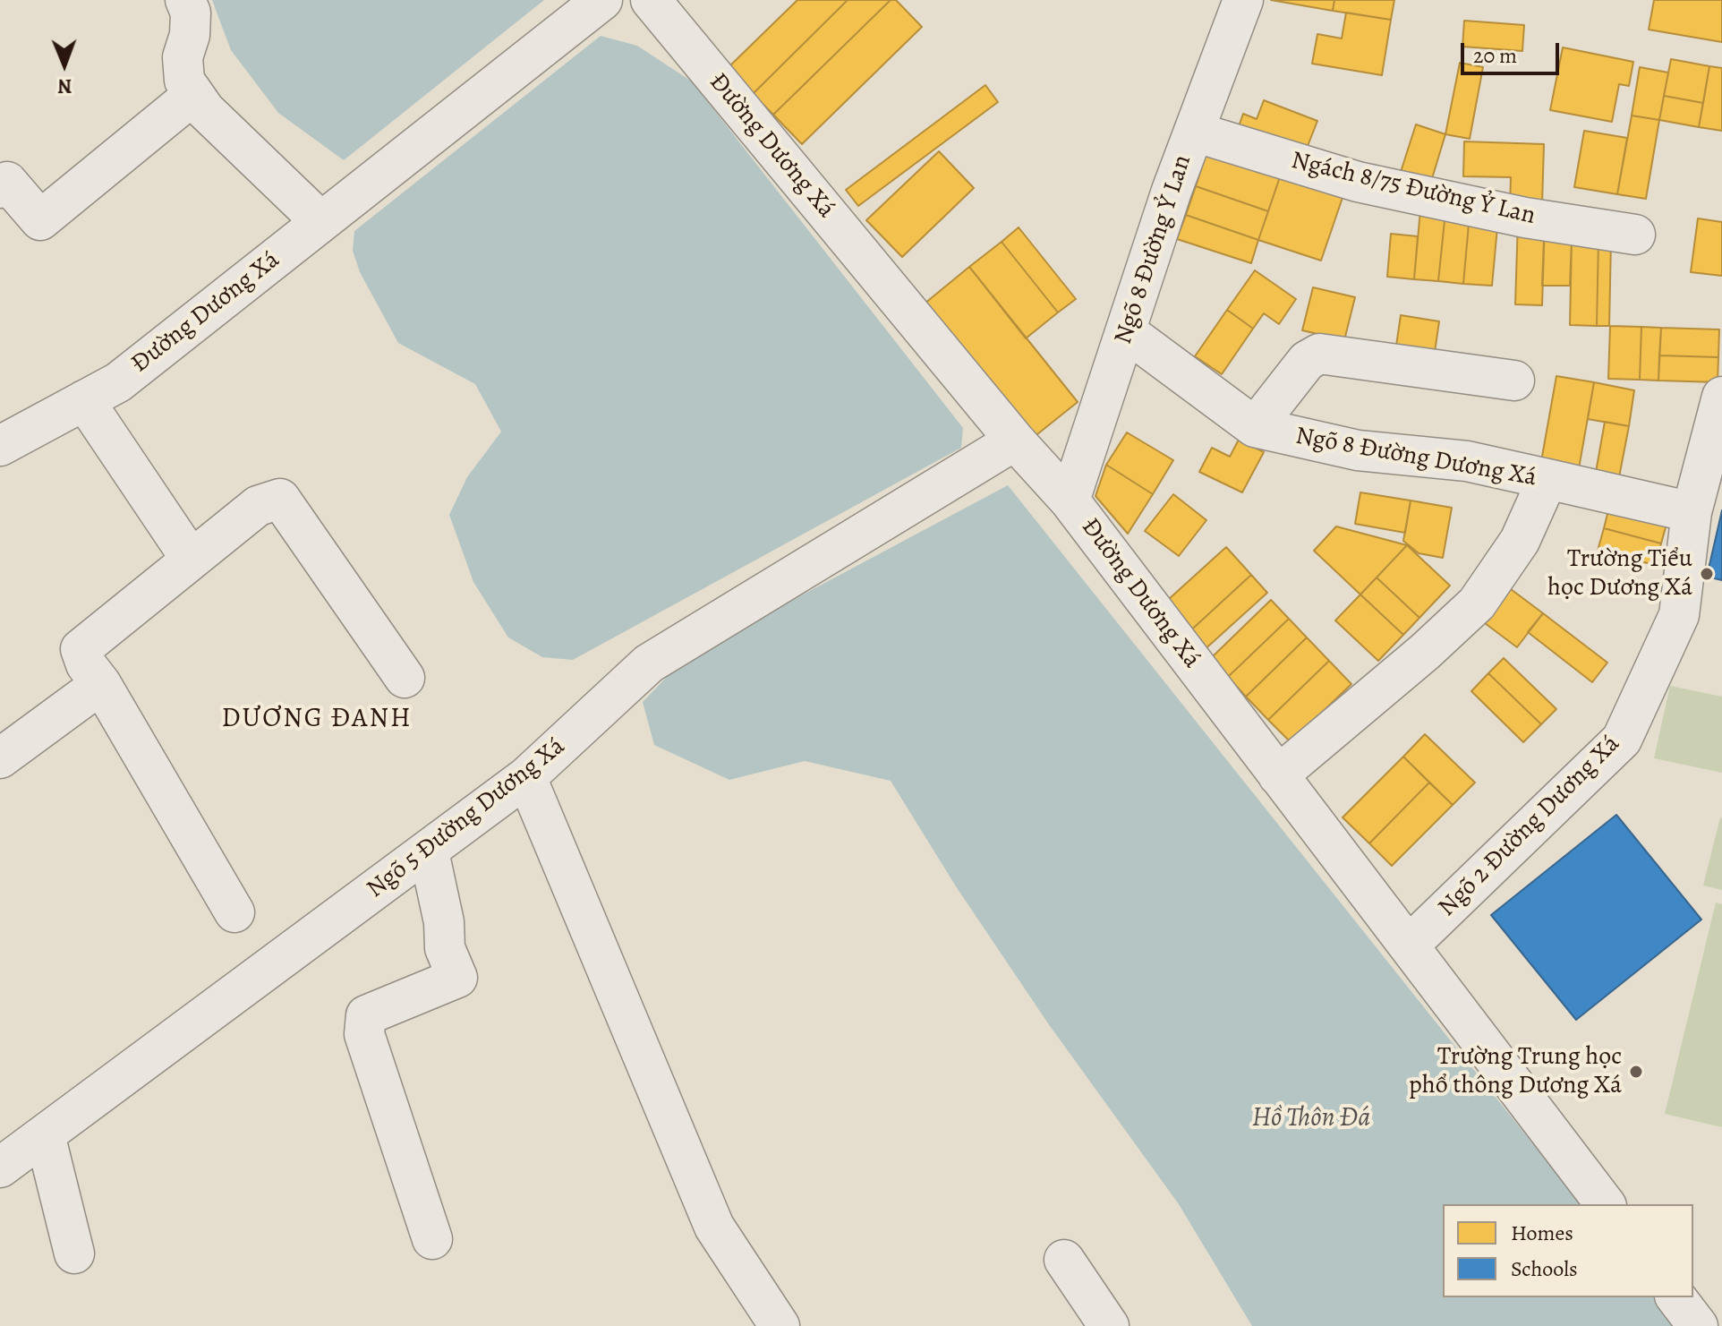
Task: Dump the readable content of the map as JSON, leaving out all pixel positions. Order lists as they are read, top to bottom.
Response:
{
  "streets": {
    "street": [
      "Đường Dương Xá",
      "Ngách 8/75 Đường Ỷ Lan",
      "Ngõ 8 Đường Ỷ Lan",
      "Ngõ 8 Đường Dương Xá",
      "Ngõ 5 Đường Dương Xá",
      "Ngõ 2 Đường Dương Xá"
    ]
  },
  "crossings": [
    ["Đường Dương Xá", "Ngõ 8 Đường Ỷ Lan"],
    ["Đường Dương Xá", "Ngõ 8 Đường Dương Xá"],
    ["Đường Dương Xá", "Ngõ 5 Đường Dương Xá"],
    ["Đường Dương Xá", "Ngõ 2 Đường Dương Xá"],
    ["Ngách 8/75 Đường Ỷ Lan", "Ngõ 8 Đường Ỷ Lan"],
    ["Ngõ 8 Đường Ỷ Lan", "Ngõ 8 Đường Dương Xá"]
  ],
  "districts": ["DƯƠNG ĐANH"],
  "water": ["Hồ Thôn Đá"],
  "places": ["Trường Tiểu học Dương Xá", "Trường Trung học phổ thông Dương Xá"],
  "legend": ["Homes", "Schools"],
  "scale_bar": "20 m",
  "north": "bottom"
}
